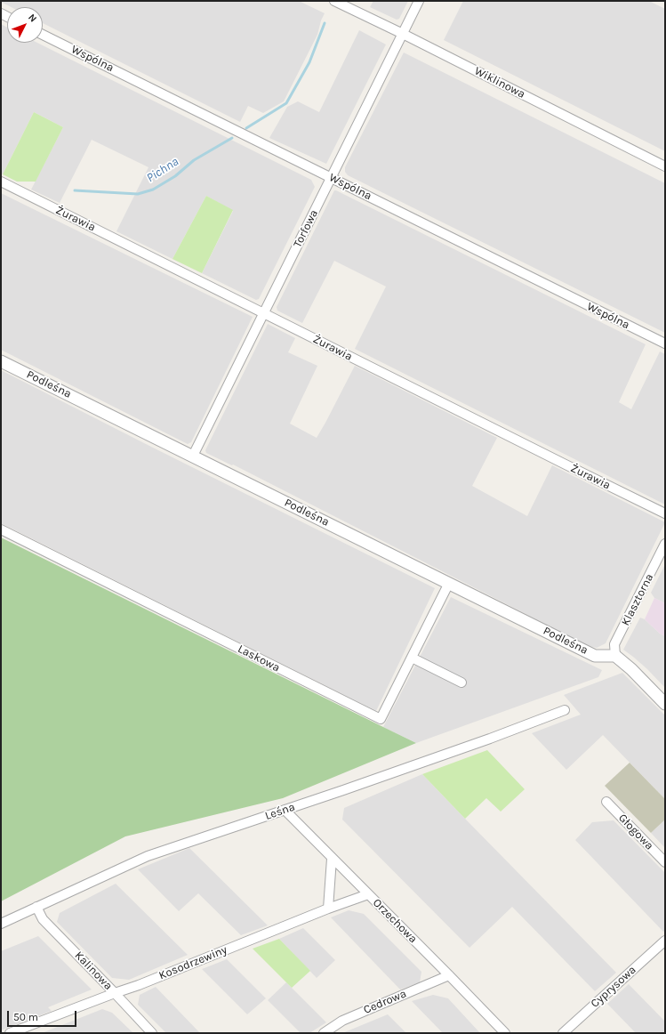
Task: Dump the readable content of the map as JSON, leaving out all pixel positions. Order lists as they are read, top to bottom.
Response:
{
  "streets": {
    "street": [
      "Wspólna",
      "Wiklinowa",
      "Żurawia",
      "Torfowa",
      "Podleśna",
      "Klasztorna",
      "Laskowa",
      "Leśna",
      "Głogowa",
      "Orzechowa",
      "Kosodrzewiny",
      "Kalinowa",
      "Cyprysowa",
      "Cedrowa"
    ]
  },
  "crossings": [
    ["Wspólna", "Torfowa"],
    ["Wiklinowa", "Torfowa"],
    ["Żurawia", "Torfowa"],
    ["Torfowa", "Podleśna"],
    ["Podleśna", "Klasztorna"],
    ["Podleśna", "Laskowa"],
    ["Leśna", "Orzechowa"],
    ["Leśna", "Kalinowa"],
    ["Orzechowa", "Kosodrzewiny"],
    ["Orzechowa", "Cedrowa"],
    ["Kosodrzewiny", "Kalinowa"]
  ],
  "water": ["Pichna"],
  "scale_bar": "50 m",
  "north": "top right"
}
